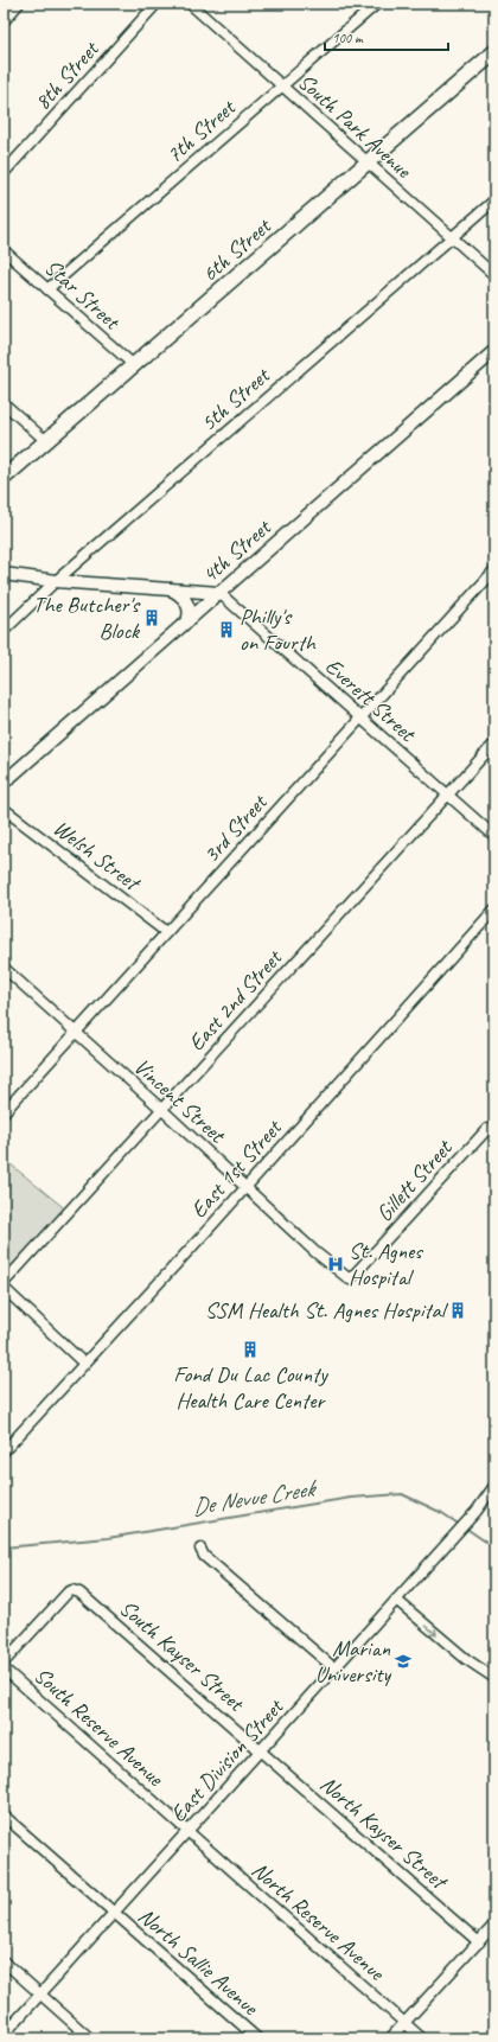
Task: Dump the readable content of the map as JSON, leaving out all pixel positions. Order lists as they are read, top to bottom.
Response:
{
  "streets": {
    "main road": ["6th Street"],
    "street": [
      "8th Street",
      "South Park Avenue",
      "7th Street",
      "Star Street",
      "5th Street",
      "4th Street",
      "Everett Street",
      "3rd Street",
      "Welsh Street",
      "East 2nd Street",
      "Vincent Street",
      "East 1st Street",
      "Gillett Street",
      "South Kayser Street",
      "South Reserve Avenue",
      "East Division Street",
      "North Kayser Street",
      "North Reserve Avenue",
      "North Sallie Avenue"
    ]
  },
  "crossings": [
    ["South Park Avenue", "7th Street"],
    ["South Park Avenue", "6th Street"],
    ["South Park Avenue", "5th Street"],
    ["7th Street", "Star Street"],
    ["6th Street", "Star Street"],
    ["4th Street", "Everett Street"],
    ["Everett Street", "3rd Street"],
    ["Everett Street", "East 2nd Street"],
    ["3rd Street", "Welsh Street"],
    ["3rd Street", "Vincent Street"],
    ["East 2nd Street", "Vincent Street"],
    ["Vincent Street", "East 1st Street"],
    ["Vincent Street", "Gillett Street"],
    ["South Kayser Street", "East Division Street"],
    ["South Kayser Street", "North Kayser Street"],
    ["South Reserve Avenue", "East Division Street"],
    ["South Reserve Avenue", "North Reserve Avenue"],
    ["East Division Street", "North Kayser Street"],
    ["East Division Street", "North Reserve Avenue"],
    ["East Division Street", "North Sallie Avenue"]
  ],
  "water": ["De Nevue Creek"],
  "places": {
    "building": [
      "The Butcher's Block",
      "Philly's on Fourth",
      "SSM Health St. Agnes Hospital",
      "Fond Du Lac County Health Care Center"
    ],
    "hospital": ["St. Agnes Hospital"],
    "school or university": ["Marian University"]
  },
  "scale_bar": "100 m"
}
